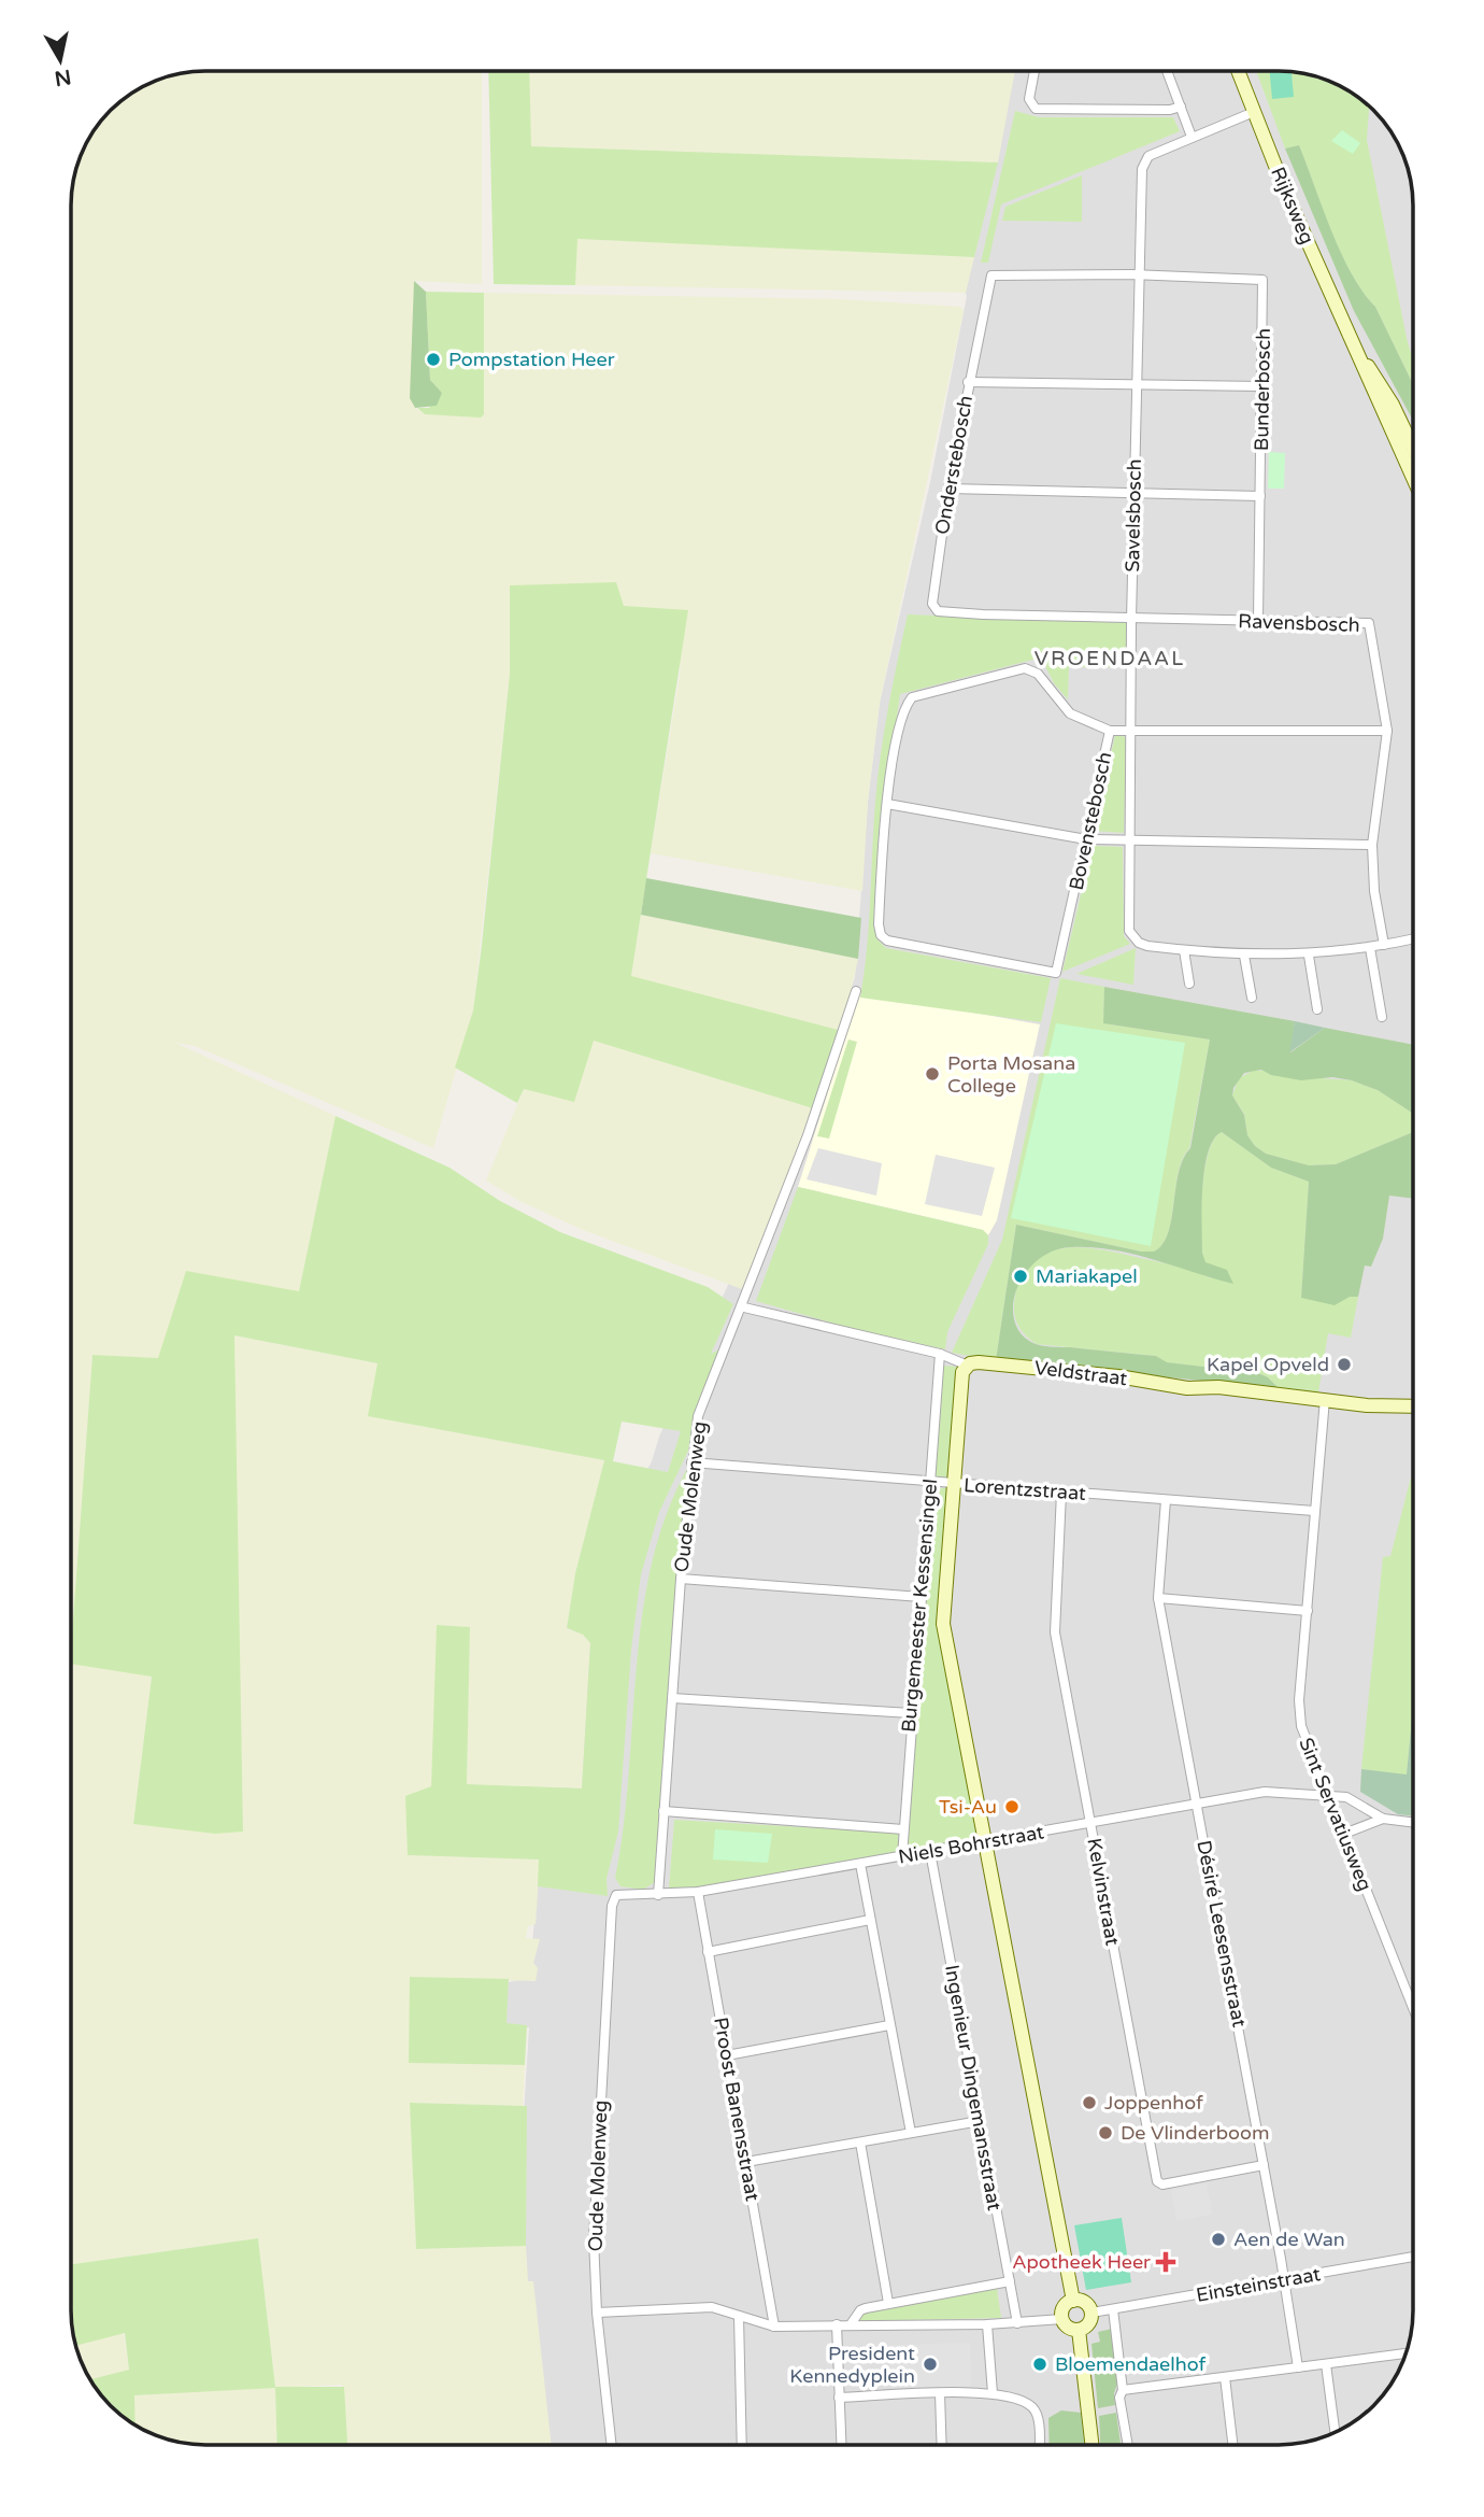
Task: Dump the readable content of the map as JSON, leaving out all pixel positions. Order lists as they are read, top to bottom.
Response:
{
  "streets": {
    "street": [
      "Rijksweg",
      "Bunderbosch",
      "Onderstebosch",
      "Savelsbosch",
      "Ravensbosch",
      "Bovenstebosch",
      "Veldstraat",
      "Lorentzstraat",
      "Oude Molenweg",
      "Burgemeester Kessensingel",
      "Sint Servatiusweg",
      "Niels Bohrstraat",
      "Kelvinstraat",
      "Désiré Leesensstraat",
      "Ingenieur Dingemansstraat",
      "Proost Banensstraat",
      "Einsteinstraat"
    ]
  },
  "crossings": [
    ["Rijksweg", "Savelsbosch"],
    ["Bunderbosch", "Onderstebosch"],
    ["Bunderbosch", "Savelsbosch"],
    ["Bunderbosch", "Ravensbosch"],
    ["Onderstebosch", "Savelsbosch"],
    ["Onderstebosch", "Ravensbosch"],
    ["Savelsbosch", "Ravensbosch"],
    ["Veldstraat", "Oude Molenweg"],
    ["Veldstraat", "Burgemeester Kessensingel"],
    ["Veldstraat", "Sint Servatiusweg"],
    ["Lorentzstraat", "Oude Molenweg"],
    ["Lorentzstraat", "Burgemeester Kessensingel"],
    ["Lorentzstraat", "Sint Servatiusweg"],
    ["Lorentzstraat", "Kelvinstraat"],
    ["Lorentzstraat", "Désiré Leesensstraat"],
    ["Oude Molenweg", "Niels Bohrstraat"],
    ["Burgemeester Kessensingel", "Niels Bohrstraat"],
    ["Burgemeester Kessensingel", "Einsteinstraat"],
    ["Sint Servatiusweg", "Niels Bohrstraat"],
    ["Niels Bohrstraat", "Kelvinstraat"],
    ["Niels Bohrstraat", "Désiré Leesensstraat"],
    ["Niels Bohrstraat", "Ingenieur Dingemansstraat"],
    ["Niels Bohrstraat", "Proost Banensstraat"],
    ["Kelvinstraat", "Désiré Leesensstraat"],
    ["Désiré Leesensstraat", "Einsteinstraat"]
  ],
  "districts": ["VROENDAAL"],
  "places": {
    "other": [
      "Pompstation Heer",
      "Porta Mosana College",
      "Mariakapel",
      "Kapel Opveld",
      "Tsi-Au",
      "Joppenhof",
      "De Vlinderboom",
      "Aen de Wan",
      "President Kennedyplein",
      "Bloemendaelhof"
    ],
    "health": ["Apotheek Heer"]
  },
  "north": "bottom"
}
